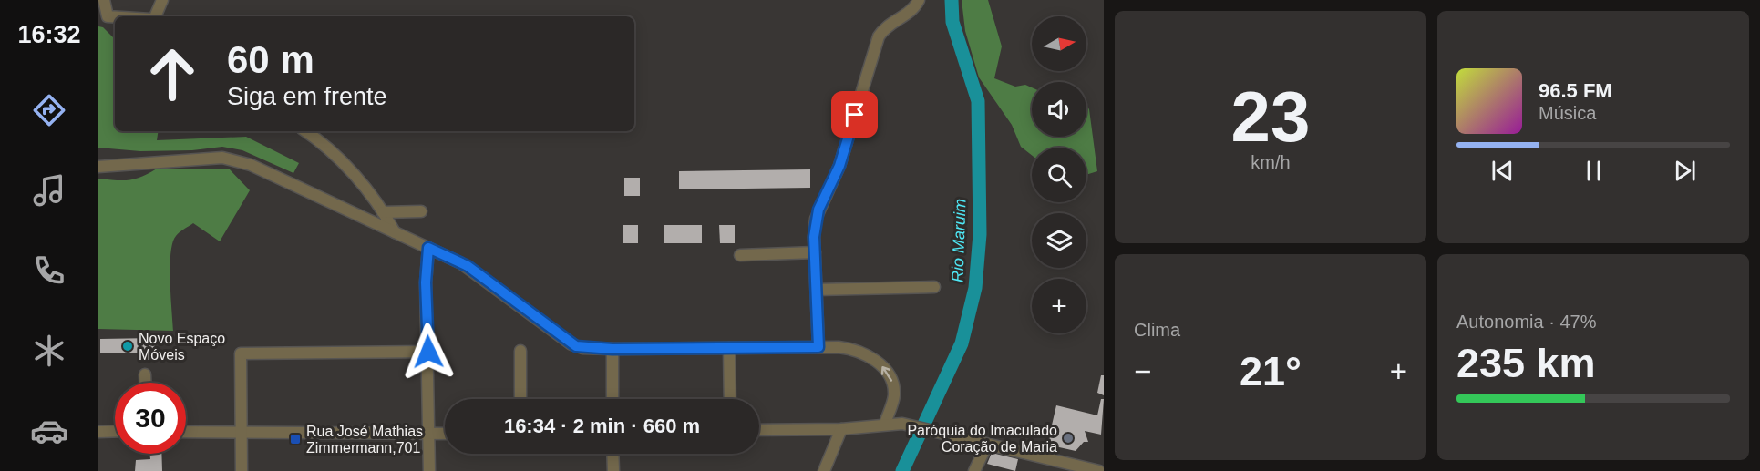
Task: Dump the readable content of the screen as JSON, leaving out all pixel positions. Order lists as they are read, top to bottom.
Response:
{
  "water": ["Rio Maruim"],
  "places": {
    "other": ["Novo Espaço Móveis", "Paróquia do Imaculado Coração de Maria"],
    "transit": ["Rua José Mathias Zimmermann,701"]
  },
  "north": "right",
  "page": {
    "tabs": "16:32",
    "tile": [
      ["23", "km/h"],
      "Clima",
      ["Autonomia · 47%", "235 km"]
    ],
    "map_buttons": "+",
    "turn": ["60 m", "Siga em frente"],
    "song": ["96.5 FM", "Música"],
    "heat": ["−", "21°", "+"],
    "limit": "30",
    "trip": "16:34 · 2 min · 660 m"
  }
}
